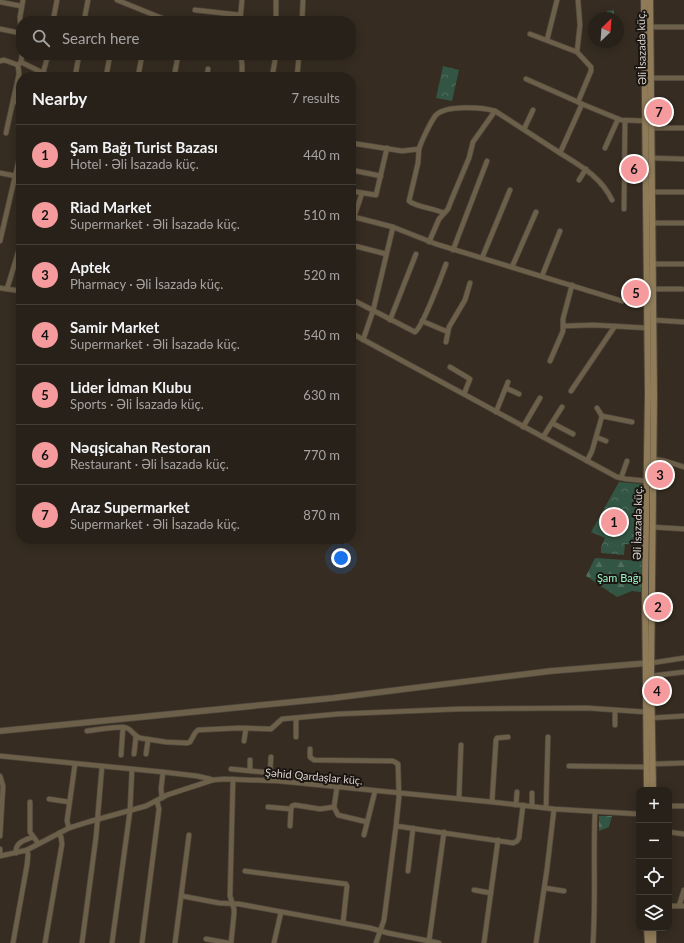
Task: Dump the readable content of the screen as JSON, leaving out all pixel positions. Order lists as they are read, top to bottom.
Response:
{
  "streets": {
    "main road": ["Əli İsazadə küç."],
    "street": ["Şəhid Qardaşlar küç."]
  },
  "parks": ["Şam Bağı"],
  "north": "top right",
  "page": {
    "search": "Search here",
    "heading": ["Nearby", "7 results"],
    "pins": [
      "7",
      "6",
      "5",
      "3",
      "1",
      "2",
      "4"
    ],
    "list": [
      {
        "mark": "1",
        "name": "Şam Bağı Turist Bazası",
        "note": "Hotel · Əli İsazadə küç.",
        "value": "440 m"
      },
      {
        "mark": "2",
        "name": "Riad Market",
        "note": "Supermarket · Əli İsazadə küç.",
        "value": "510 m"
      },
      {
        "mark": "3",
        "name": "Aptek",
        "note": "Pharmacy · Əli İsazadə küç.",
        "value": "520 m"
      },
      {
        "mark": "4",
        "name": "Samir Market",
        "note": "Supermarket · Əli İsazadə küç.",
        "value": "540 m"
      },
      {
        "mark": "5",
        "name": "Lider İdman Klubu",
        "note": "Sports · Əli İsazadə küç.",
        "value": "630 m"
      },
      {
        "mark": "6",
        "name": "Nəqşicahan Restoran",
        "note": "Restaurant · Əli İsazadə küç.",
        "value": "770 m"
      },
      {
        "mark": "7",
        "name": "Araz Supermarket",
        "note": "Supermarket · Əli İsazadə küç.",
        "value": "870 m"
      }
    ],
    "map_buttons": ["+", "−"]
  }
}
